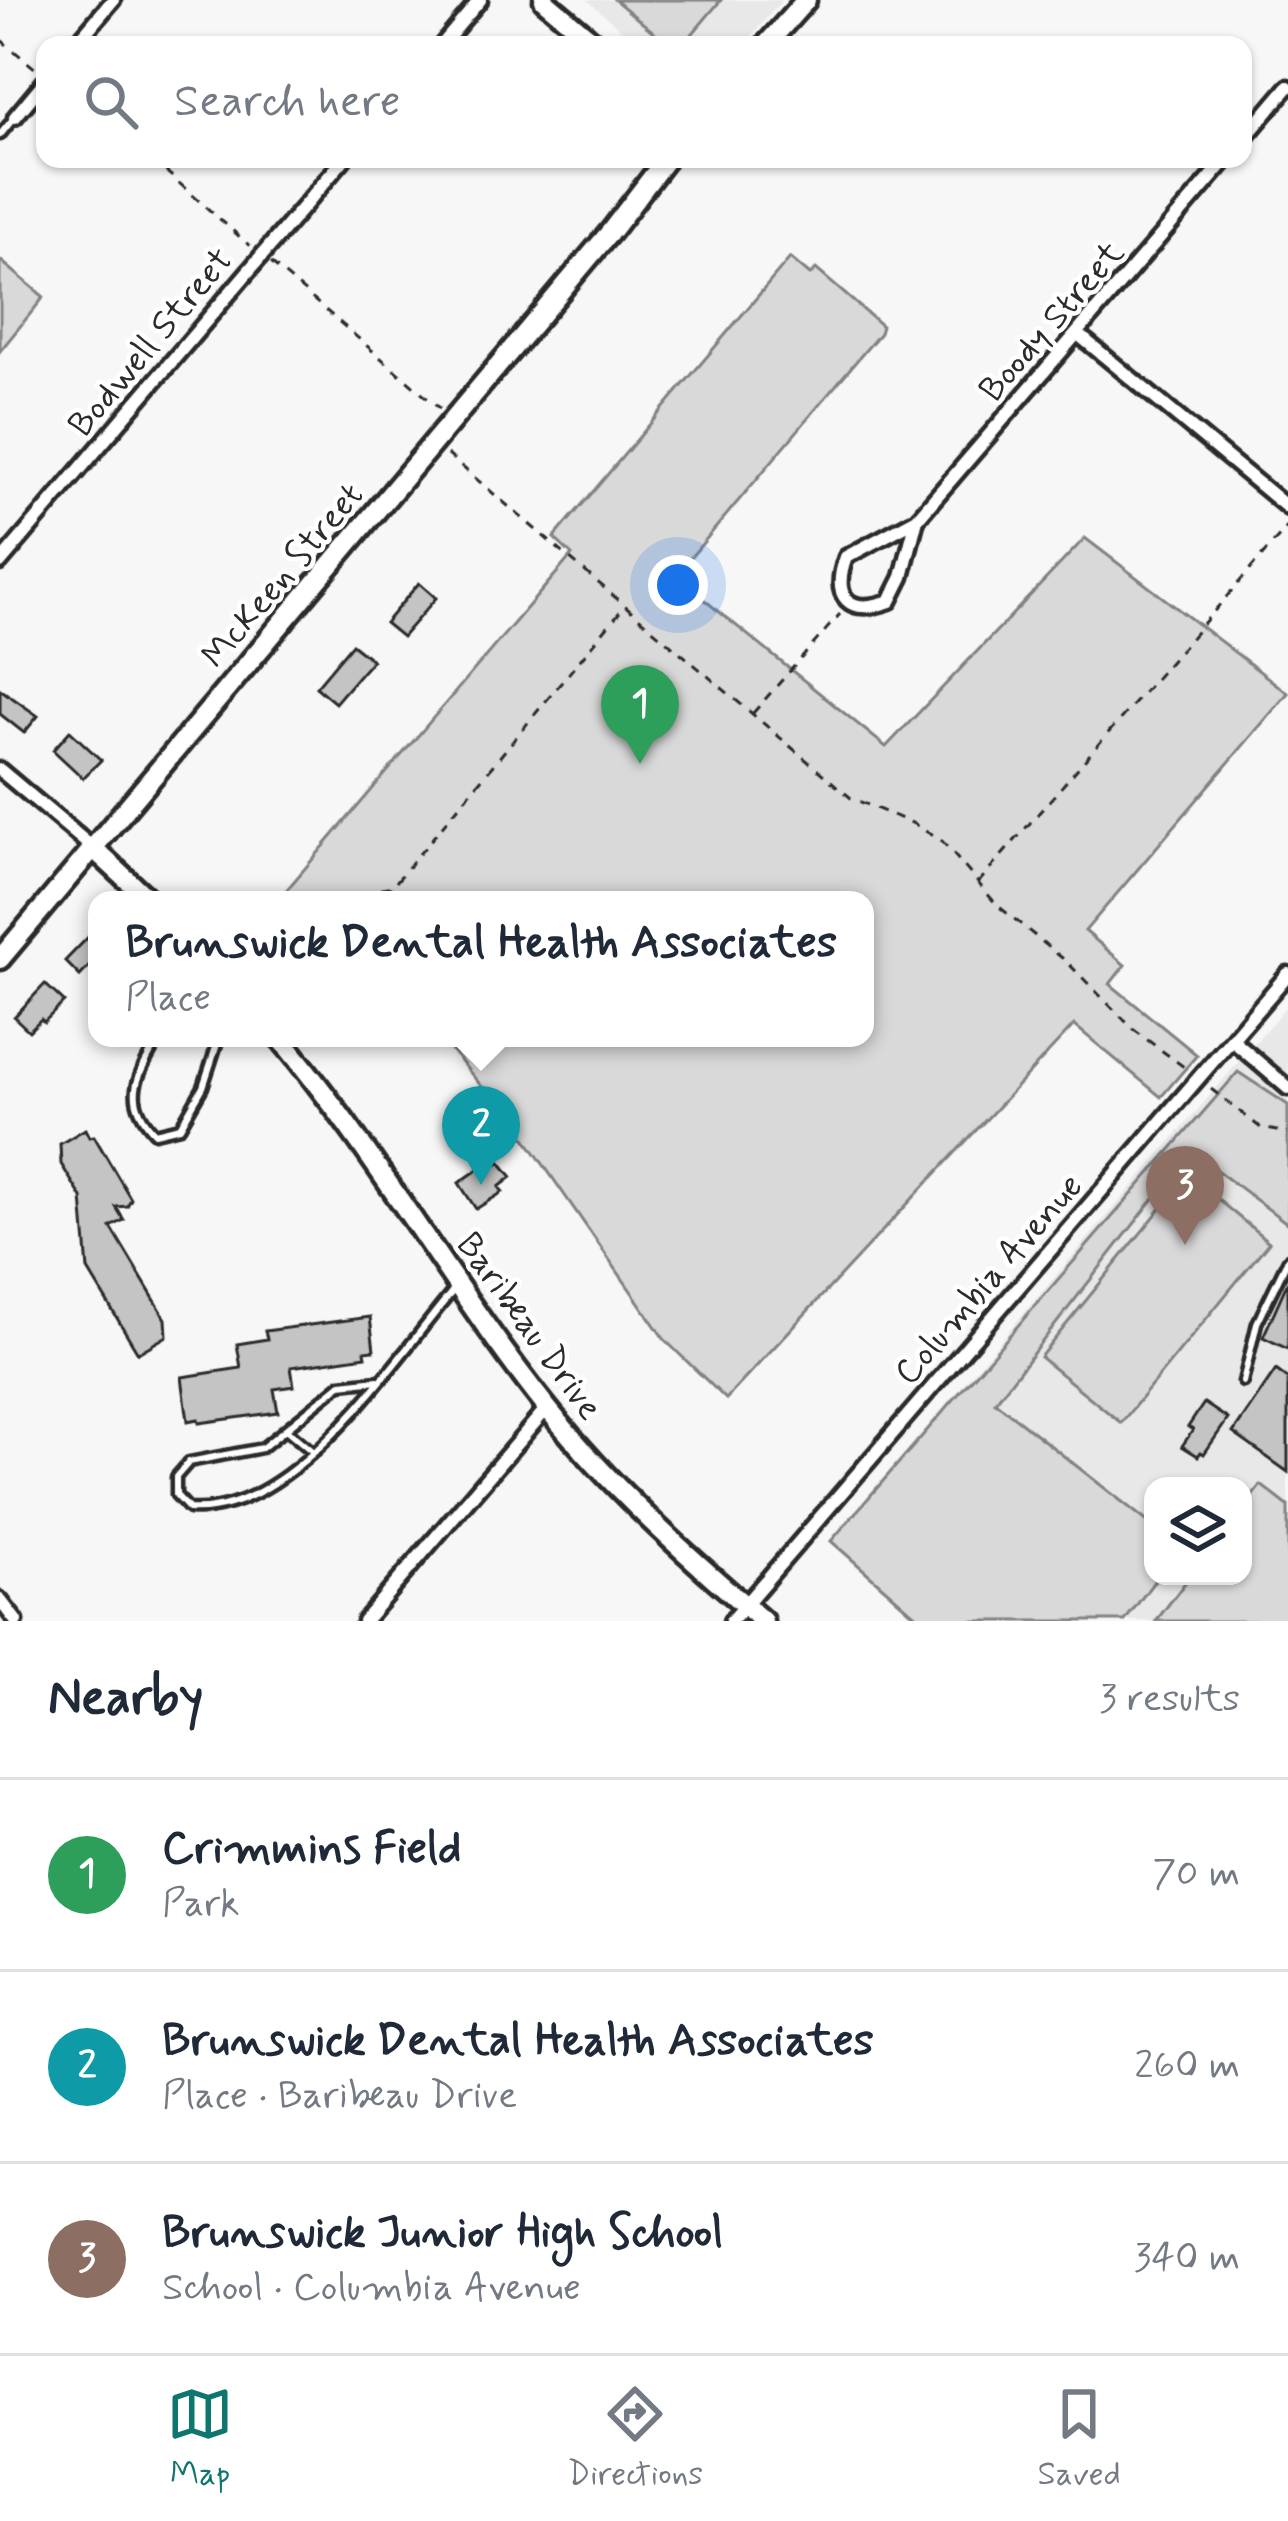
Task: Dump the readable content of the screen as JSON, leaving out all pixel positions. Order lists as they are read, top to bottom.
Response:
{
  "streets": {
    "street": [
      "Boody Street",
      "Bodwell Street",
      "McKeen Street",
      "Columbia Avenue",
      "Baribeau Drive"
    ]
  },
  "crossings": [
    ["Columbia Avenue", "Baribeau Drive"]
  ],
  "page": {
    "search": "Search here",
    "pins": ["1", "2", "3"],
    "popup": ["Brunswick Dental Health Associates", "Place"],
    "heading": ["Nearby", "3 results"],
    "list": [
      {
        "mark": "1",
        "name": "Crimmins Field",
        "note": "Park",
        "value": "70 m"
      },
      {
        "mark": "2",
        "name": "Brunswick Dental Health Associates",
        "note": "Place · Baribeau Drive",
        "value": "260 m"
      },
      {
        "mark": "3",
        "name": "Brunswick Junior High School",
        "note": "School · Columbia Avenue",
        "value": "340 m"
      }
    ],
    "nav": ["Map", "Directions", "Saved"]
  }
}
